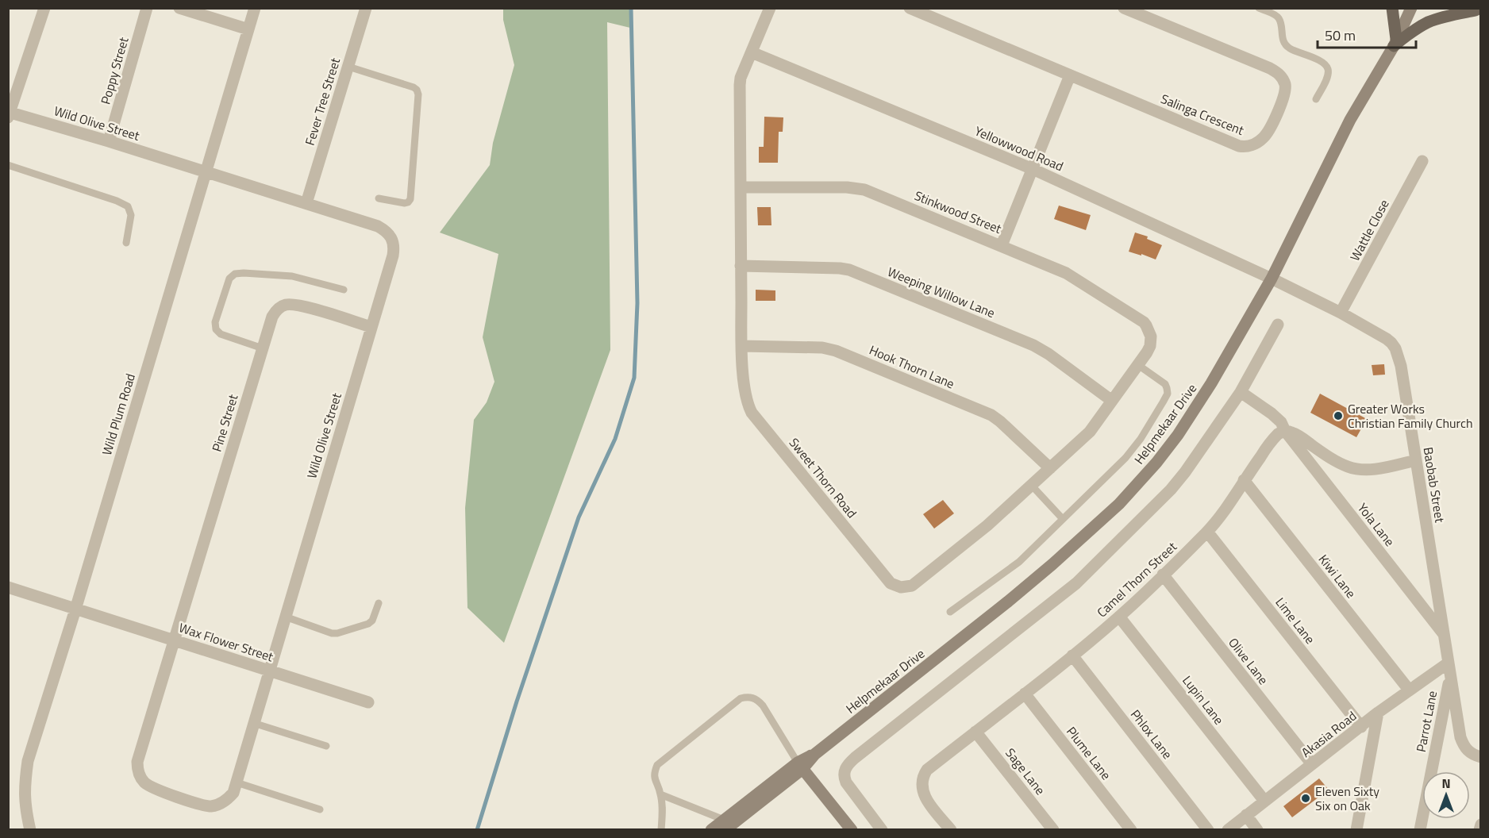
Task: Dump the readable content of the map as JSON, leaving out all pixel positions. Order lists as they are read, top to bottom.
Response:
{
  "streets": {
    "street": [
      "Poppy Street",
      "Fever Tree Street",
      "Salinga Crescent",
      "Wild Olive Street",
      "Yellowwood Road",
      "Stinkwood Street",
      "Wattle Close",
      "Weeping Willow Lane",
      "Hook Thorn Lane",
      "Wild Plum Road",
      "Pine Street",
      "Helpmekaar Drive",
      "Sweet Thorn Road",
      "Baobab Street",
      "Yola Lane",
      "Kiwi Lane",
      "Camel Thorn Street",
      "Lime Lane",
      "Wax Flower Street",
      "Olive Lane",
      "Lupin Lane",
      "Parrot Lane",
      "Phlox Lane",
      "Akasia Road",
      "Plume Lane",
      "Sage Lane"
    ]
  },
  "crossings": [
    ["Poppy Street", "Wild Olive Street"],
    ["Fever Tree Street", "Wild Olive Street"],
    ["Wild Olive Street", "Wild Plum Road"],
    ["Wild Olive Street", "Pine Street"],
    ["Wild Olive Street", "Wax Flower Street"],
    ["Yellowwood Road", "Helpmekaar Drive"],
    ["Yellowwood Road", "Sweet Thorn Road"],
    ["Yellowwood Road", "Baobab Street"],
    ["Stinkwood Street", "Sweet Thorn Road"],
    ["Wattle Close", "Baobab Street"],
    ["Weeping Willow Lane", "Sweet Thorn Road"],
    ["Hook Thorn Lane", "Sweet Thorn Road"],
    ["Wild Plum Road", "Wax Flower Street"],
    ["Pine Street", "Wax Flower Street"],
    ["Helpmekaar Drive", "Baobab Street"],
    ["Baobab Street", "Yola Lane"],
    ["Baobab Street", "Parrot Lane"],
    ["Baobab Street", "Akasia Road"],
    ["Yola Lane", "Camel Thorn Street"],
    ["Kiwi Lane", "Camel Thorn Street"],
    ["Kiwi Lane", "Akasia Road"],
    ["Camel Thorn Street", "Lime Lane"],
    ["Camel Thorn Street", "Olive Lane"],
    ["Camel Thorn Street", "Lupin Lane"],
    ["Camel Thorn Street", "Phlox Lane"],
    ["Camel Thorn Street", "Plume Lane"],
    ["Camel Thorn Street", "Sage Lane"],
    ["Lime Lane", "Akasia Road"],
    ["Olive Lane", "Akasia Road"],
    ["Lupin Lane", "Akasia Road"],
    ["Parrot Lane", "Akasia Road"]
  ],
  "places": ["Greater Works Christian Family Church", "Eleven Sixty Six on Oak"],
  "scale_bar": "50 m",
  "north": "top"
}
